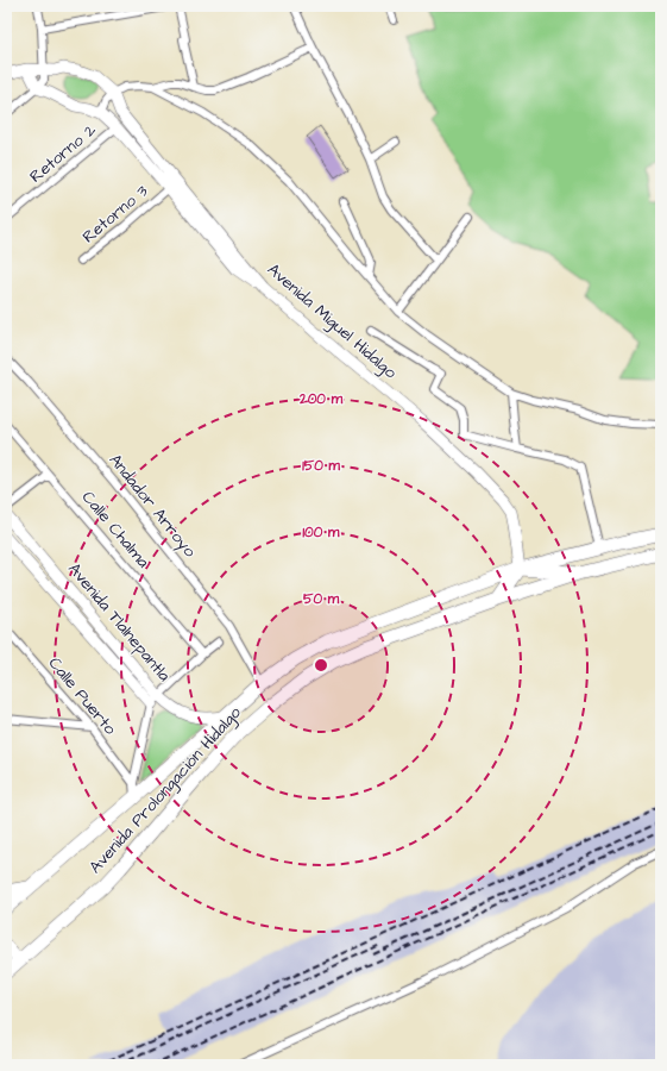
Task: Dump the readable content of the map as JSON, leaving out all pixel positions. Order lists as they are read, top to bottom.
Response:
{
  "streets": {
    "highway": ["Avenida Prolongación Hidalgo"],
    "street": [
      "Retorno 2",
      "Retorno 3",
      "Avenida Miguel Hidalgo",
      "Andador Arroyo",
      "Calle Chalma",
      "Avenida Tlalnepantla",
      "Calle Puerto"
    ]
  },
  "crossings": [
    ["Avenida Miguel Hidalgo", "Avenida Prolongación Hidalgo"],
    ["Andador Arroyo", "Avenida Prolongación Hidalgo"],
    ["Avenida Tlalnepantla", "Avenida Prolongación Hidalgo"]
  ],
  "rings": [
    "200 m",
    "150 m",
    "100 m",
    "50 m"
  ]
}
